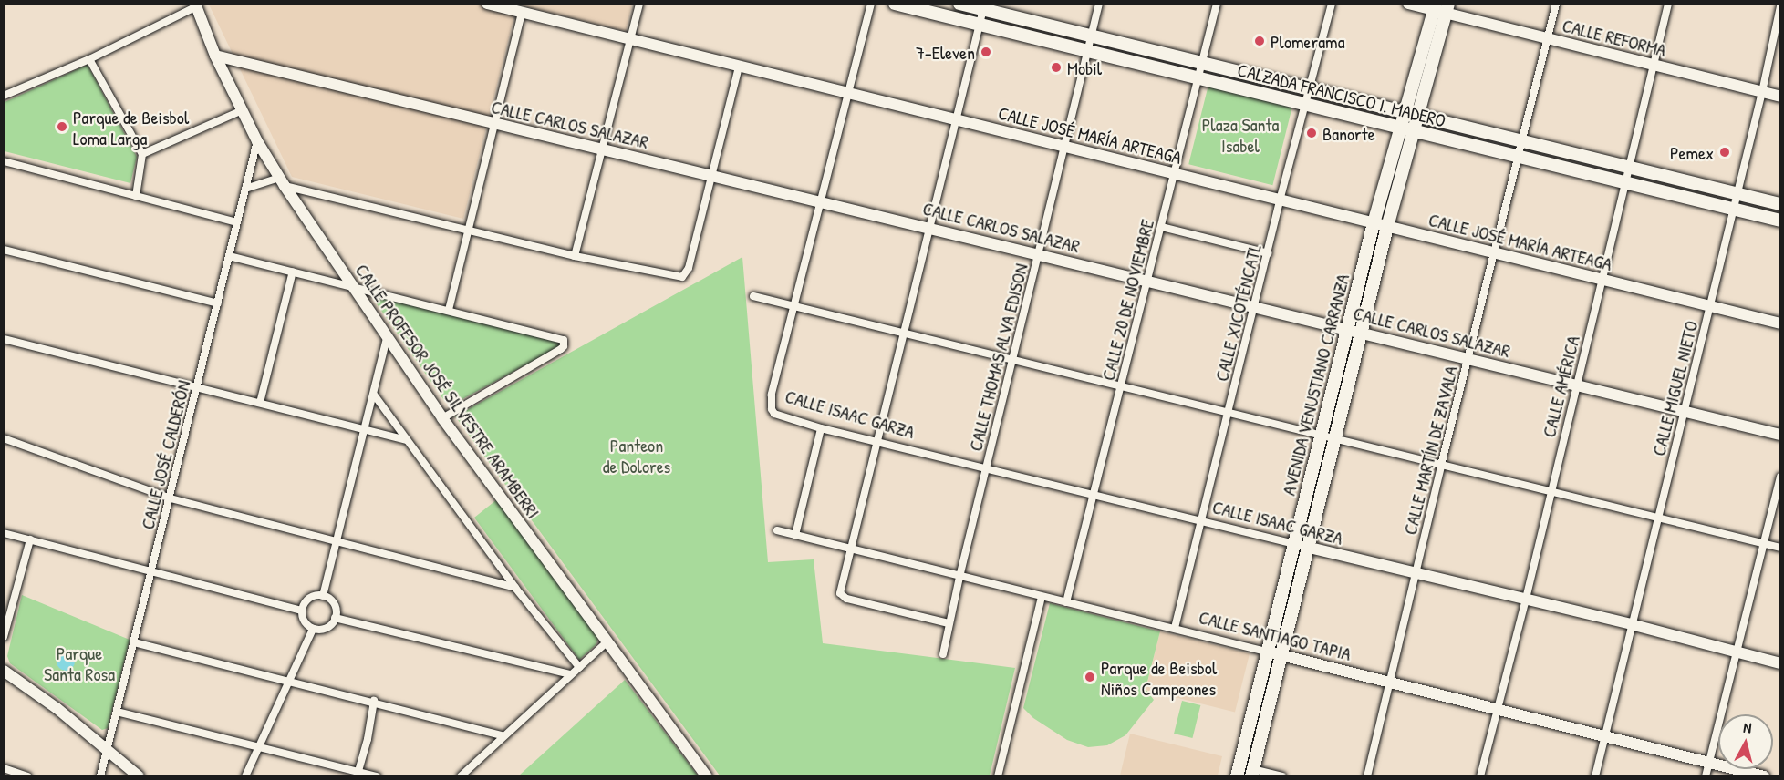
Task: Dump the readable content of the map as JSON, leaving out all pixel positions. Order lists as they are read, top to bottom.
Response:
{
  "streets": {
    "main road": ["CALZADA FRANCISCO I. MADERO", "AVENIDA VENUSTIANO CARRANZA"],
    "street": [
      "CALLE REFORMA",
      "CALLE CARLOS SALAZAR",
      "CALLE JOSÉ MARÍA ARTEAGA",
      "CALLE 20 DE NOVIEMBRE",
      "CALLE XICOTÉNCATL",
      "CALLE THOMAS ALVA EDISON",
      "CALLE AMÉRICA",
      "CALLE MIGUEL NIETO",
      "CALLE PROFESOR JOSÉ SILVESTRE ARAMBERRI",
      "CALLE ISAAC GARZA",
      "CALLE MARTÍN DE ZAVALA",
      "CALLE JOSÉ CALDERÓN",
      "CALLE SANTIAGO TAPIA"
    ]
  },
  "crossings": [
    ["CALLE REFORMA", "AVENIDA VENUSTIANO CARRANZA"],
    ["CALLE REFORMA", "CALLE AMÉRICA"],
    ["CALLE REFORMA", "CALLE MIGUEL NIETO"],
    ["CALLE REFORMA", "CALLE MARTÍN DE ZAVALA"],
    ["CALZADA FRANCISCO I. MADERO", "CALLE 20 DE NOVIEMBRE"],
    ["CALZADA FRANCISCO I. MADERO", "CALLE XICOTÉNCATL"],
    ["CALZADA FRANCISCO I. MADERO", "CALLE THOMAS ALVA EDISON"],
    ["CALZADA FRANCISCO I. MADERO", "AVENIDA VENUSTIANO CARRANZA"],
    ["CALZADA FRANCISCO I. MADERO", "CALLE AMÉRICA"],
    ["CALZADA FRANCISCO I. MADERO", "CALLE MIGUEL NIETO"],
    ["CALZADA FRANCISCO I. MADERO", "CALLE MARTÍN DE ZAVALA"],
    ["CALLE CARLOS SALAZAR", "CALLE 20 DE NOVIEMBRE"],
    ["CALLE CARLOS SALAZAR", "CALLE XICOTÉNCATL"],
    ["CALLE CARLOS SALAZAR", "CALLE THOMAS ALVA EDISON"],
    ["CALLE CARLOS SALAZAR", "AVENIDA VENUSTIANO CARRANZA"],
    ["CALLE CARLOS SALAZAR", "CALLE AMÉRICA"],
    ["CALLE CARLOS SALAZAR", "CALLE MIGUEL NIETO"],
    ["CALLE CARLOS SALAZAR", "CALLE PROFESOR JOSÉ SILVESTRE ARAMBERRI"],
    ["CALLE CARLOS SALAZAR", "CALLE MARTÍN DE ZAVALA"],
    ["CALLE JOSÉ MARÍA ARTEAGA", "CALLE 20 DE NOVIEMBRE"],
    ["CALLE JOSÉ MARÍA ARTEAGA", "CALLE XICOTÉNCATL"],
    ["CALLE JOSÉ MARÍA ARTEAGA", "CALLE THOMAS ALVA EDISON"],
    ["CALLE JOSÉ MARÍA ARTEAGA", "AVENIDA VENUSTIANO CARRANZA"],
    ["CALLE JOSÉ MARÍA ARTEAGA", "CALLE AMÉRICA"],
    ["CALLE JOSÉ MARÍA ARTEAGA", "CALLE MIGUEL NIETO"],
    ["CALLE JOSÉ MARÍA ARTEAGA", "CALLE MARTÍN DE ZAVALA"],
    ["CALLE 20 DE NOVIEMBRE", "CALLE ISAAC GARZA"],
    ["CALLE 20 DE NOVIEMBRE", "CALLE SANTIAGO TAPIA"],
    ["CALLE XICOTÉNCATL", "CALLE ISAAC GARZA"],
    ["CALLE XICOTÉNCATL", "CALLE SANTIAGO TAPIA"],
    ["CALLE THOMAS ALVA EDISON", "CALLE ISAAC GARZA"],
    ["CALLE THOMAS ALVA EDISON", "CALLE SANTIAGO TAPIA"],
    ["AVENIDA VENUSTIANO CARRANZA", "CALLE ISAAC GARZA"],
    ["AVENIDA VENUSTIANO CARRANZA", "CALLE SANTIAGO TAPIA"],
    ["CALLE AMÉRICA", "CALLE ISAAC GARZA"],
    ["CALLE AMÉRICA", "CALLE SANTIAGO TAPIA"],
    ["CALLE MIGUEL NIETO", "CALLE ISAAC GARZA"],
    ["CALLE MIGUEL NIETO", "CALLE SANTIAGO TAPIA"],
    ["CALLE PROFESOR JOSÉ SILVESTRE ARAMBERRI", "CALLE JOSÉ CALDERÓN"],
    ["CALLE ISAAC GARZA", "CALLE MARTÍN DE ZAVALA"],
    ["CALLE MARTÍN DE ZAVALA", "CALLE SANTIAGO TAPIA"]
  ],
  "parks": ["Plaza Santa Isabel", "Panteon de Dolores", "Parque Santa Rosa"],
  "places": [
    "Plomerama",
    "7-Eleven",
    "Mobil",
    "Parque de Beisbol Loma Larga",
    "Banorte",
    "Pemex",
    "Parque de Beisbol Niños Campeones"
  ],
  "north": "top"
}
